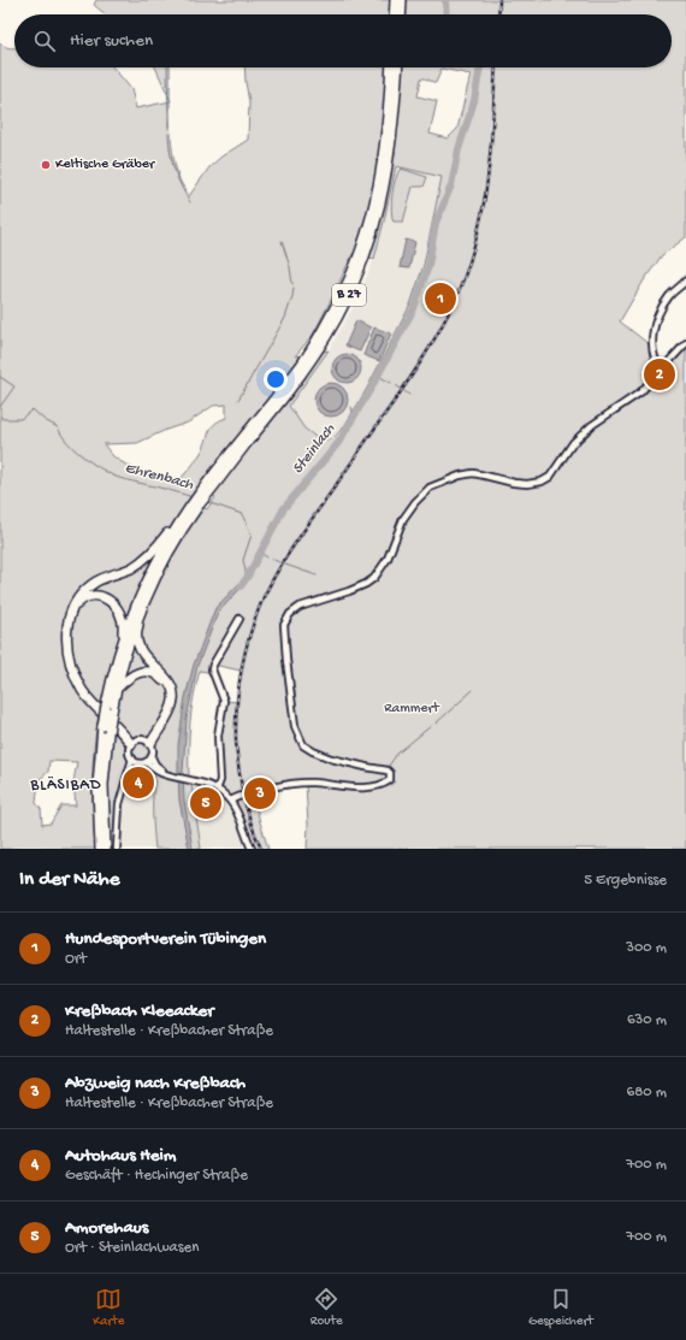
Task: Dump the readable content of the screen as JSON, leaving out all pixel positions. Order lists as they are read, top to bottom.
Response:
{
  "streets": {
    "highway": ["B 27"]
  },
  "districts": ["BLÄSIBAD"],
  "water": ["Steinlach", "Ehrenbach"],
  "parks": ["Rammert"],
  "places": ["Keltische Gräber"],
  "page": {
    "search": "Hier suchen",
    "pins": [
      "1",
      "2",
      "4",
      "3",
      "5"
    ],
    "heading": ["In der Nähe", "5 Ergebnisse"],
    "list": [
      {
        "mark": "1",
        "name": "Hundesportverein Tübingen",
        "note": "Ort",
        "value": "300 m"
      },
      {
        "mark": "2",
        "name": "Kreßbach Kleeacker",
        "note": "Haltestelle · Kreßbacher Straße",
        "value": "630 m"
      },
      {
        "mark": "3",
        "name": "Abzweig nach Kreßbach",
        "note": "Haltestelle · Kreßbacher Straße",
        "value": "680 m"
      },
      {
        "mark": "4",
        "name": "Autohaus Heim",
        "note": "Geschäft · Hechinger Straße",
        "value": "700 m"
      },
      {
        "mark": "5",
        "name": "Amorehaus",
        "note": "Ort · Steinlachwasen",
        "value": "700 m"
      }
    ],
    "nav": ["Karte", "Route", "Gespeichert"]
  }
}
